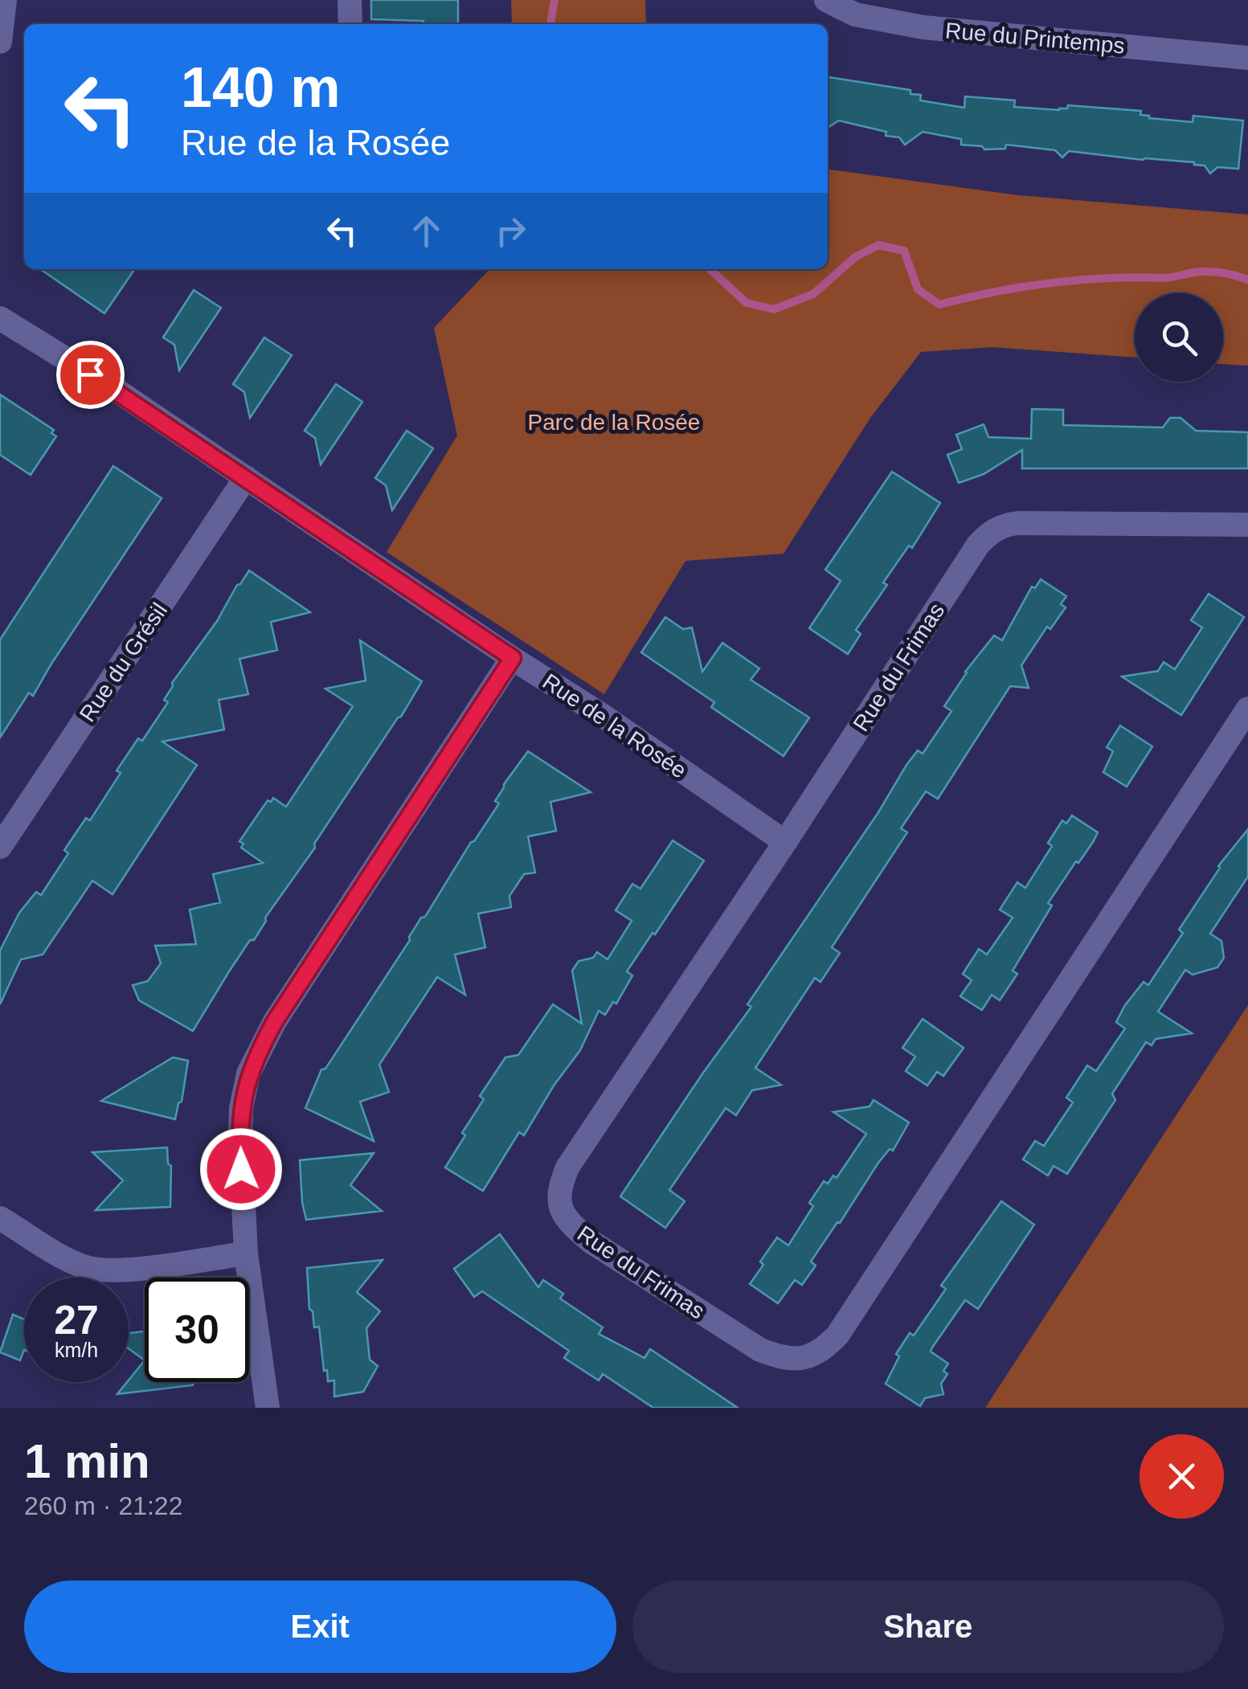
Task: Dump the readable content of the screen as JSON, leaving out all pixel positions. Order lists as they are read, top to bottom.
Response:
{
  "streets": {
    "street": [
      "Rue du Printemps",
      "Rue du Grésil",
      "Rue du Frimas",
      "Rue de la Rosée"
    ]
  },
  "crossings": [
    ["Rue du Grésil", "Rue de la Rosée"],
    ["Rue du Frimas", "Rue de la Rosée"]
  ],
  "parks": ["Parc de la Rosée"],
  "page": {
    "turn": ["140 m", "Rue de la Rosée"],
    "speed": "27 km/h",
    "limit": "30",
    "heading": ["1 min", "260 m · 21:22"],
    "buttons": ["Exit", "Share"]
  }
}
